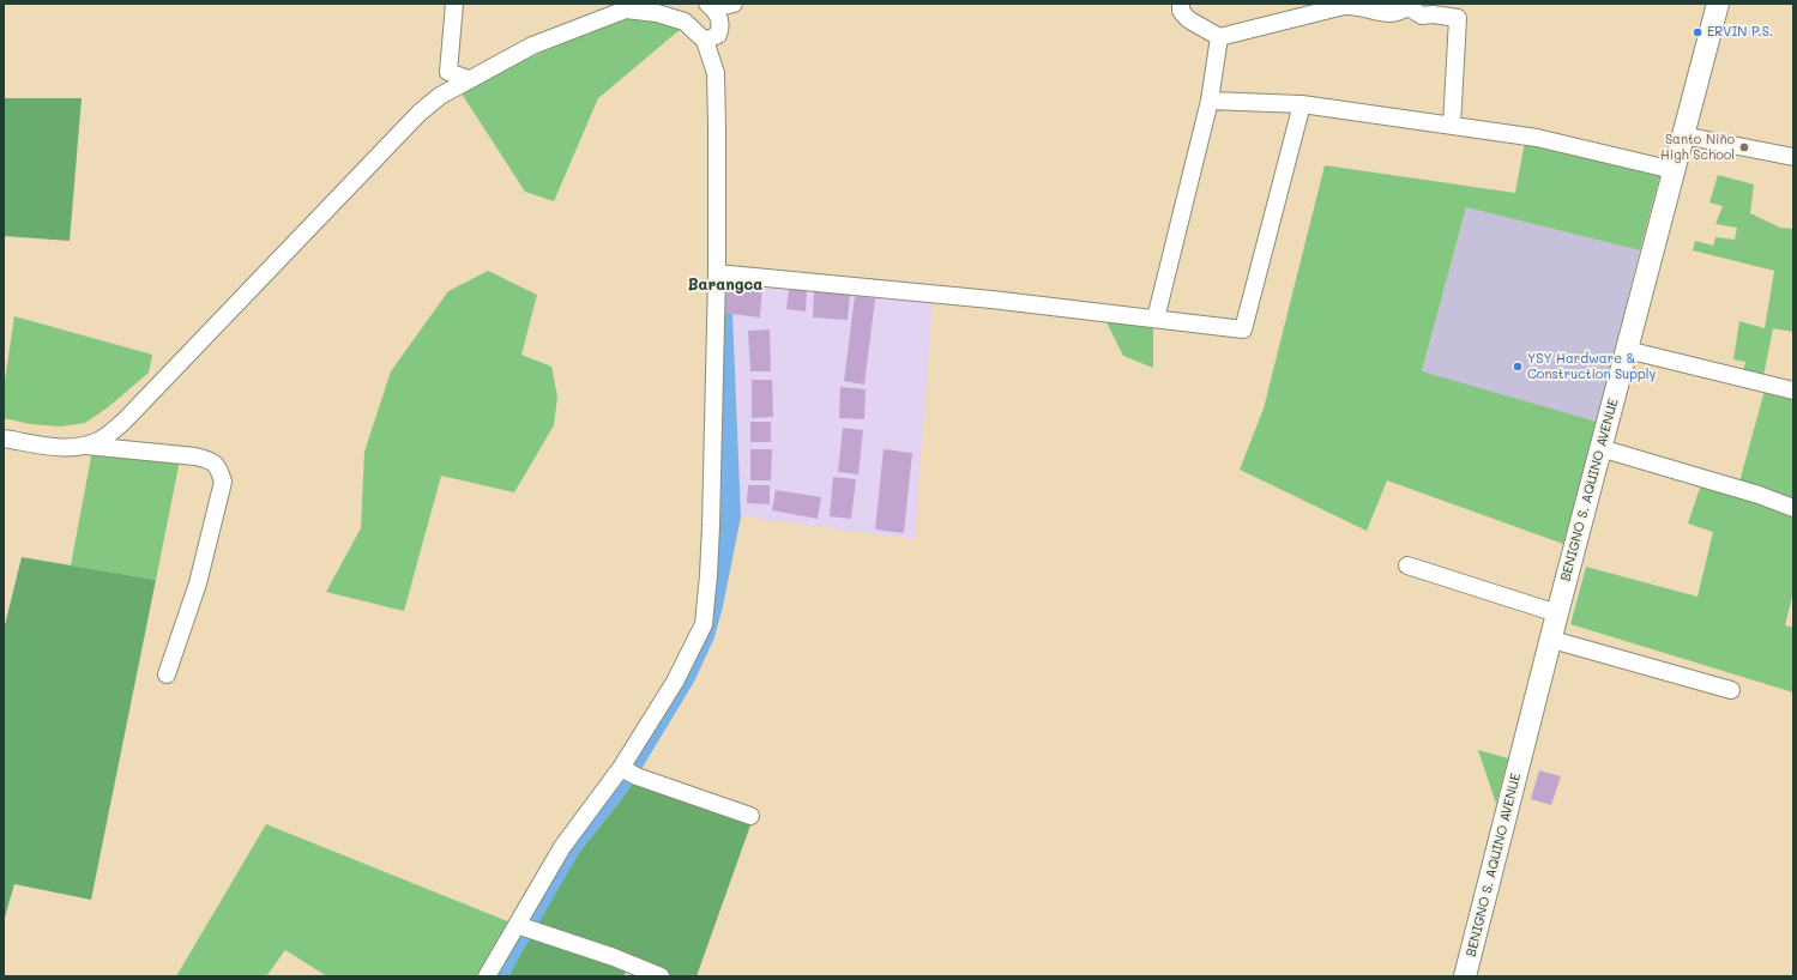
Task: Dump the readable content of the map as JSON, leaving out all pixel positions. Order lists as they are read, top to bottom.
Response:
{
  "streets": {
    "main road": ["BENIGNO S. AQUINO AVENUE"]
  },
  "districts": ["Barangca"],
  "places": ["ERVIN P.S.", "Santo Niño High School", "YSY Hardware & Construction Supply"]
}
